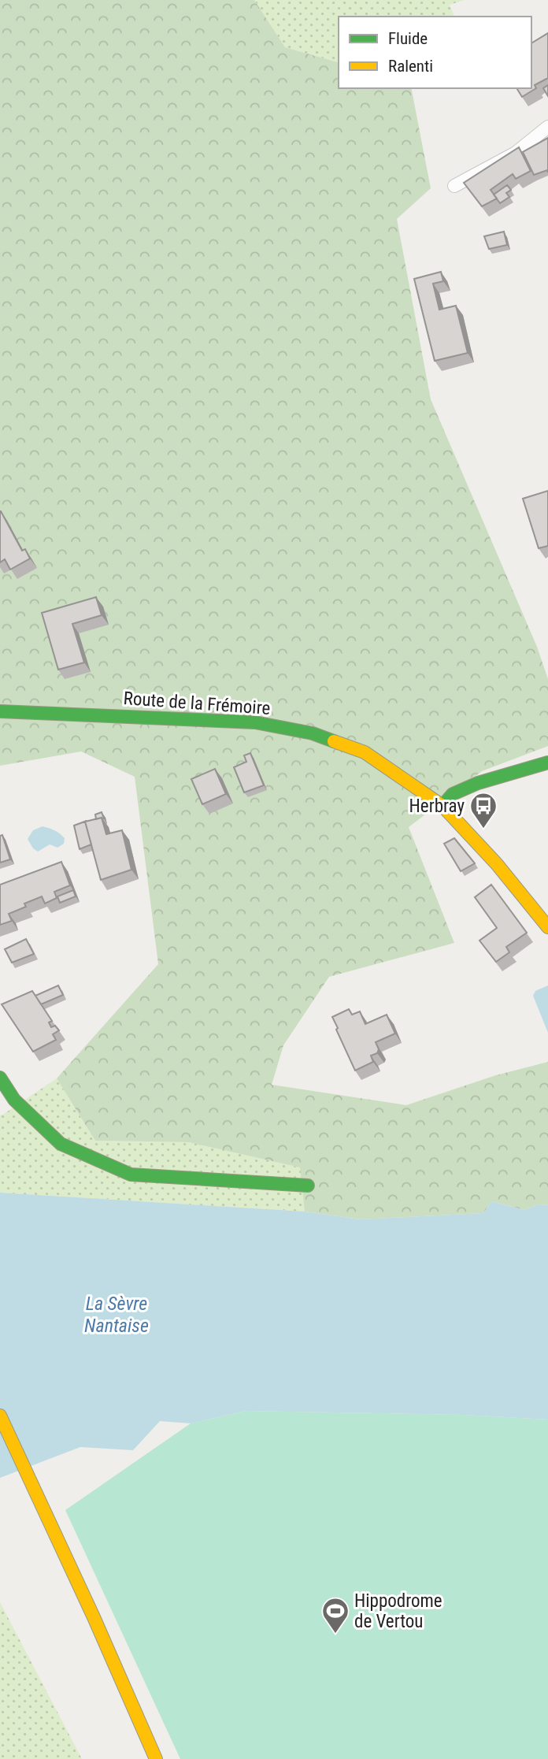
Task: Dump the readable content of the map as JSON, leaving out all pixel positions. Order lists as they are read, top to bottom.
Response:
{
  "streets": {
    "street": ["Route de la Frémoire"]
  },
  "water": ["La Sèvre Nantaise"],
  "places": {
    "bus stop": ["Herbray"],
    "sports": ["Hippodrome de Vertou"]
  },
  "legend": ["Fluide", "Ralenti"]
}
